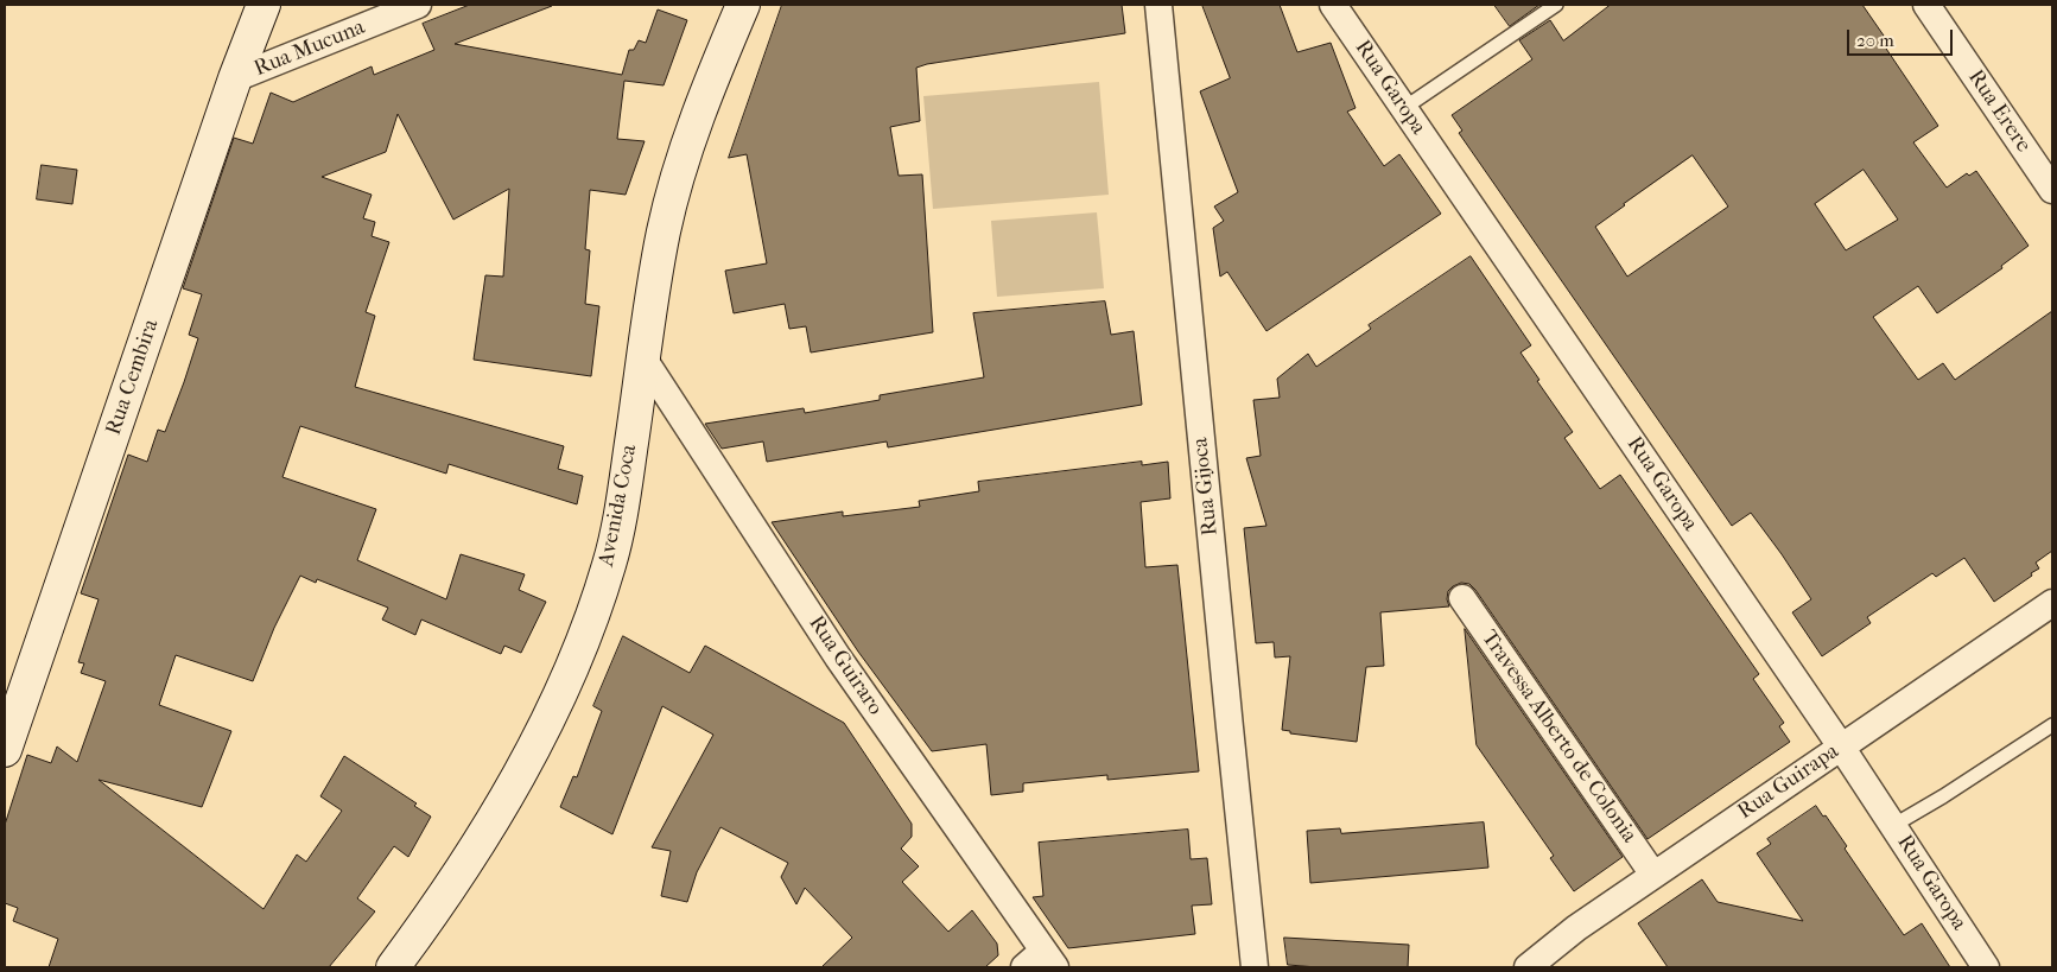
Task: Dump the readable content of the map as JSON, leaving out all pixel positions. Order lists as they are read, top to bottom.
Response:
{
  "streets": {
    "street": [
      "Rua Mucuna",
      "Rua Garopa",
      "Rua Erere",
      "Rua Cembira",
      "Rua Gijoca",
      "Avenida Coca",
      "Rua Guiraro",
      "Travessa Alberto de Colonia",
      "Rua Guirapa"
    ]
  },
  "crossings": [
    ["Rua Mucuna", "Rua Cembira"],
    ["Rua Garopa", "Rua Guirapa"],
    ["Avenida Coca", "Rua Guiraro"],
    ["Travessa Alberto de Colonia", "Rua Guirapa"]
  ],
  "scale_bar": "20 m"
}
